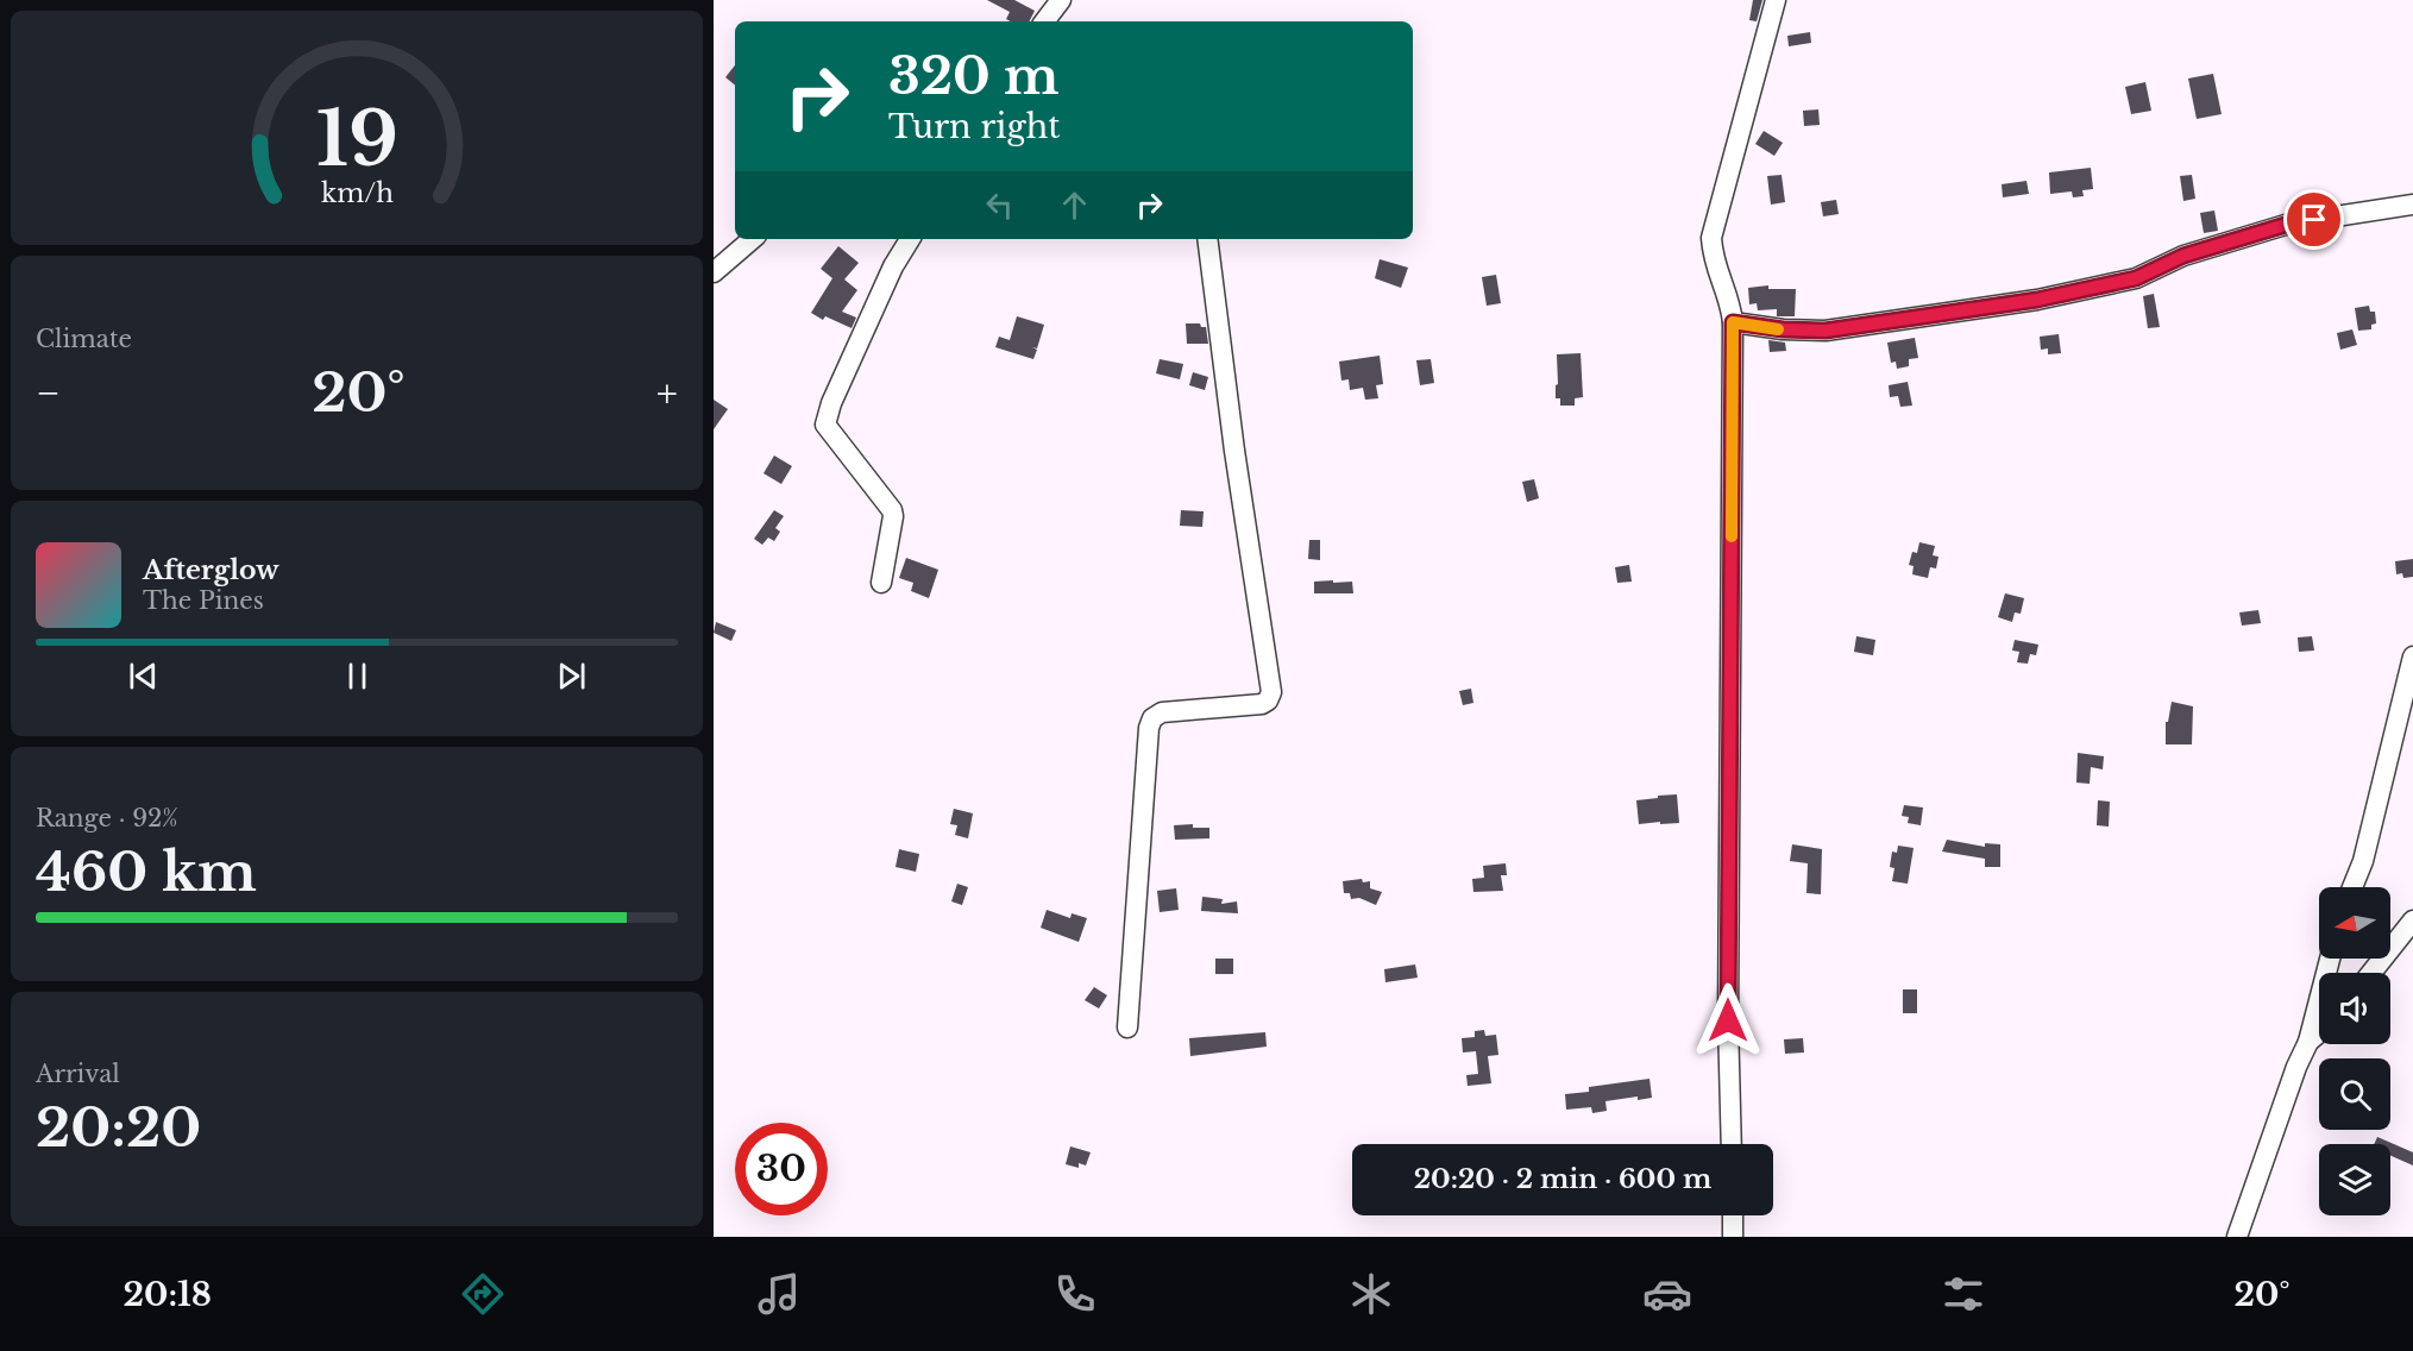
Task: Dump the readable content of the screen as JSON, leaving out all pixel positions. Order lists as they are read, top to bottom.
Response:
{
  "north": "left",
  "page": {
    "turn": ["320 m", "Turn right"],
    "tile": [
      "Climate",
      ["Range · 92%", "460 km"],
      ["Arrival", "20:20"]
    ],
    "heat": ["−", "20°", "+"],
    "song": ["Afterglow", "The Pines"],
    "limit": "30",
    "trip": "20:20 · 2 min · 600 m",
    "tabs": ["20:18", "20°"],
    "gauge": ["19", "km/h"]
  }
}
